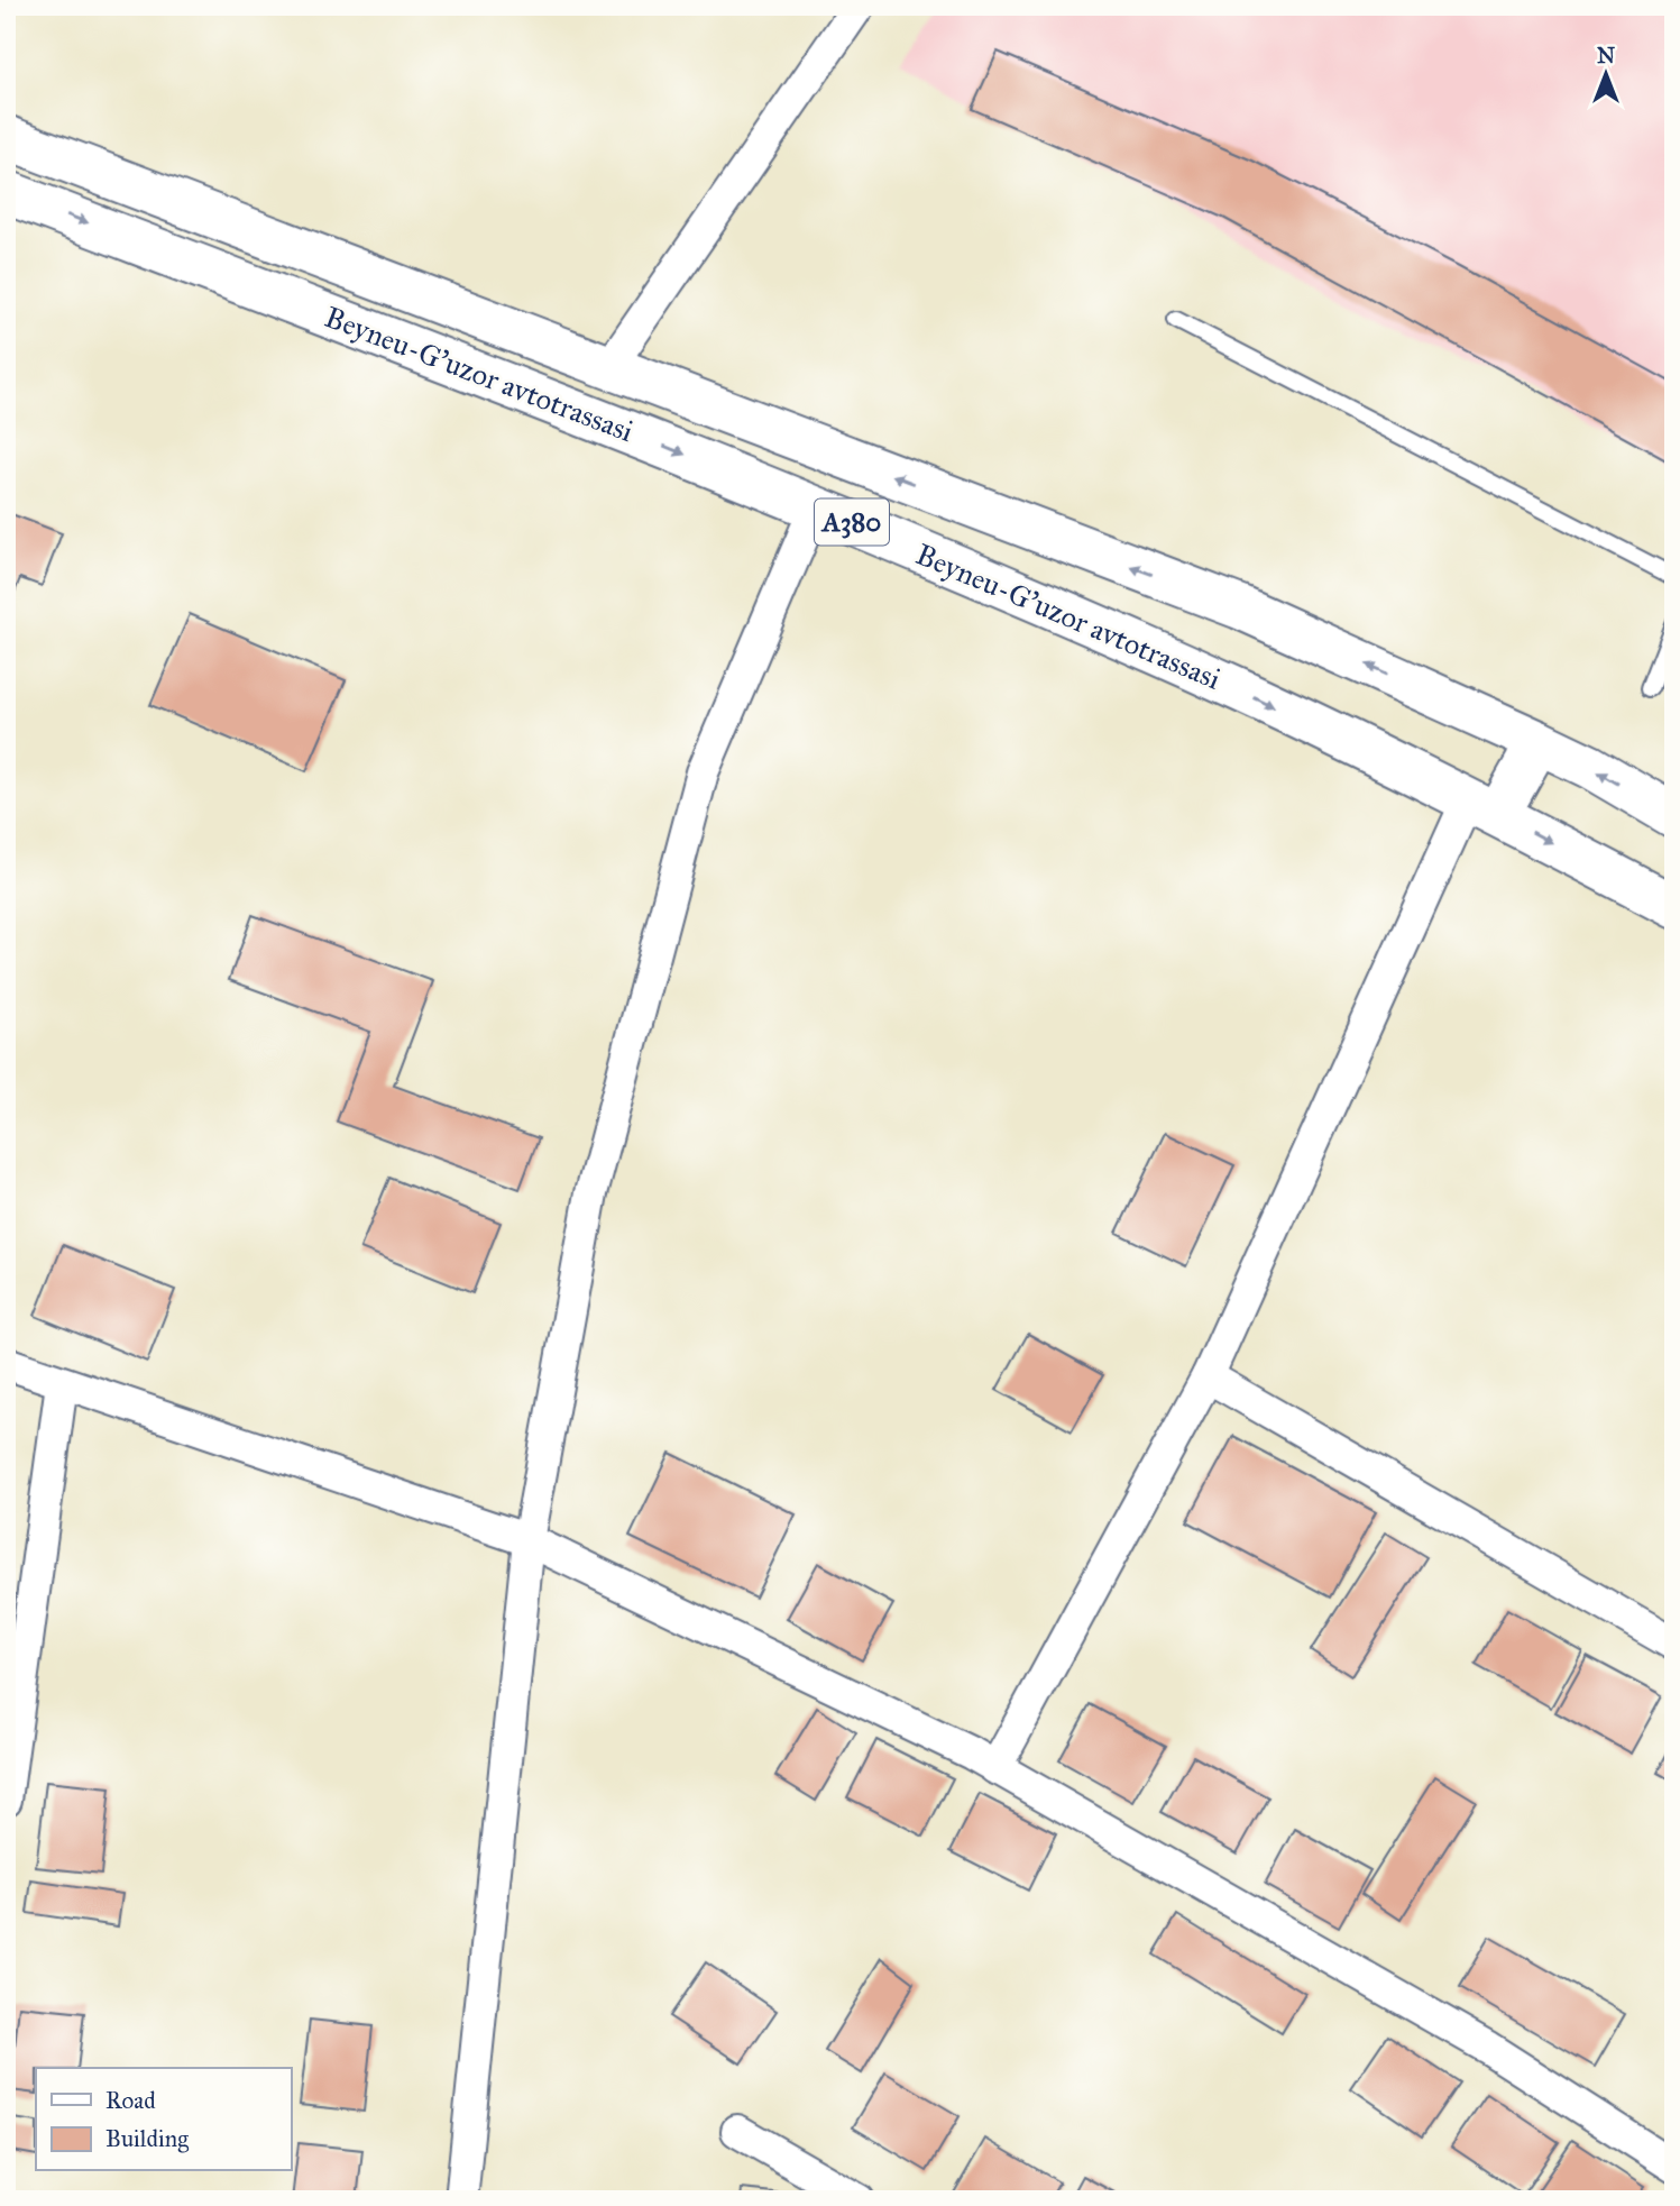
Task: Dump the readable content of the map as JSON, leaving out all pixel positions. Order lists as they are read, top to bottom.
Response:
{
  "streets": {
    "highway": ["Beyneu-G'uzor avtotrassasi", "A380"]
  },
  "legend": ["Road", "Building"],
  "north": "top"
}
